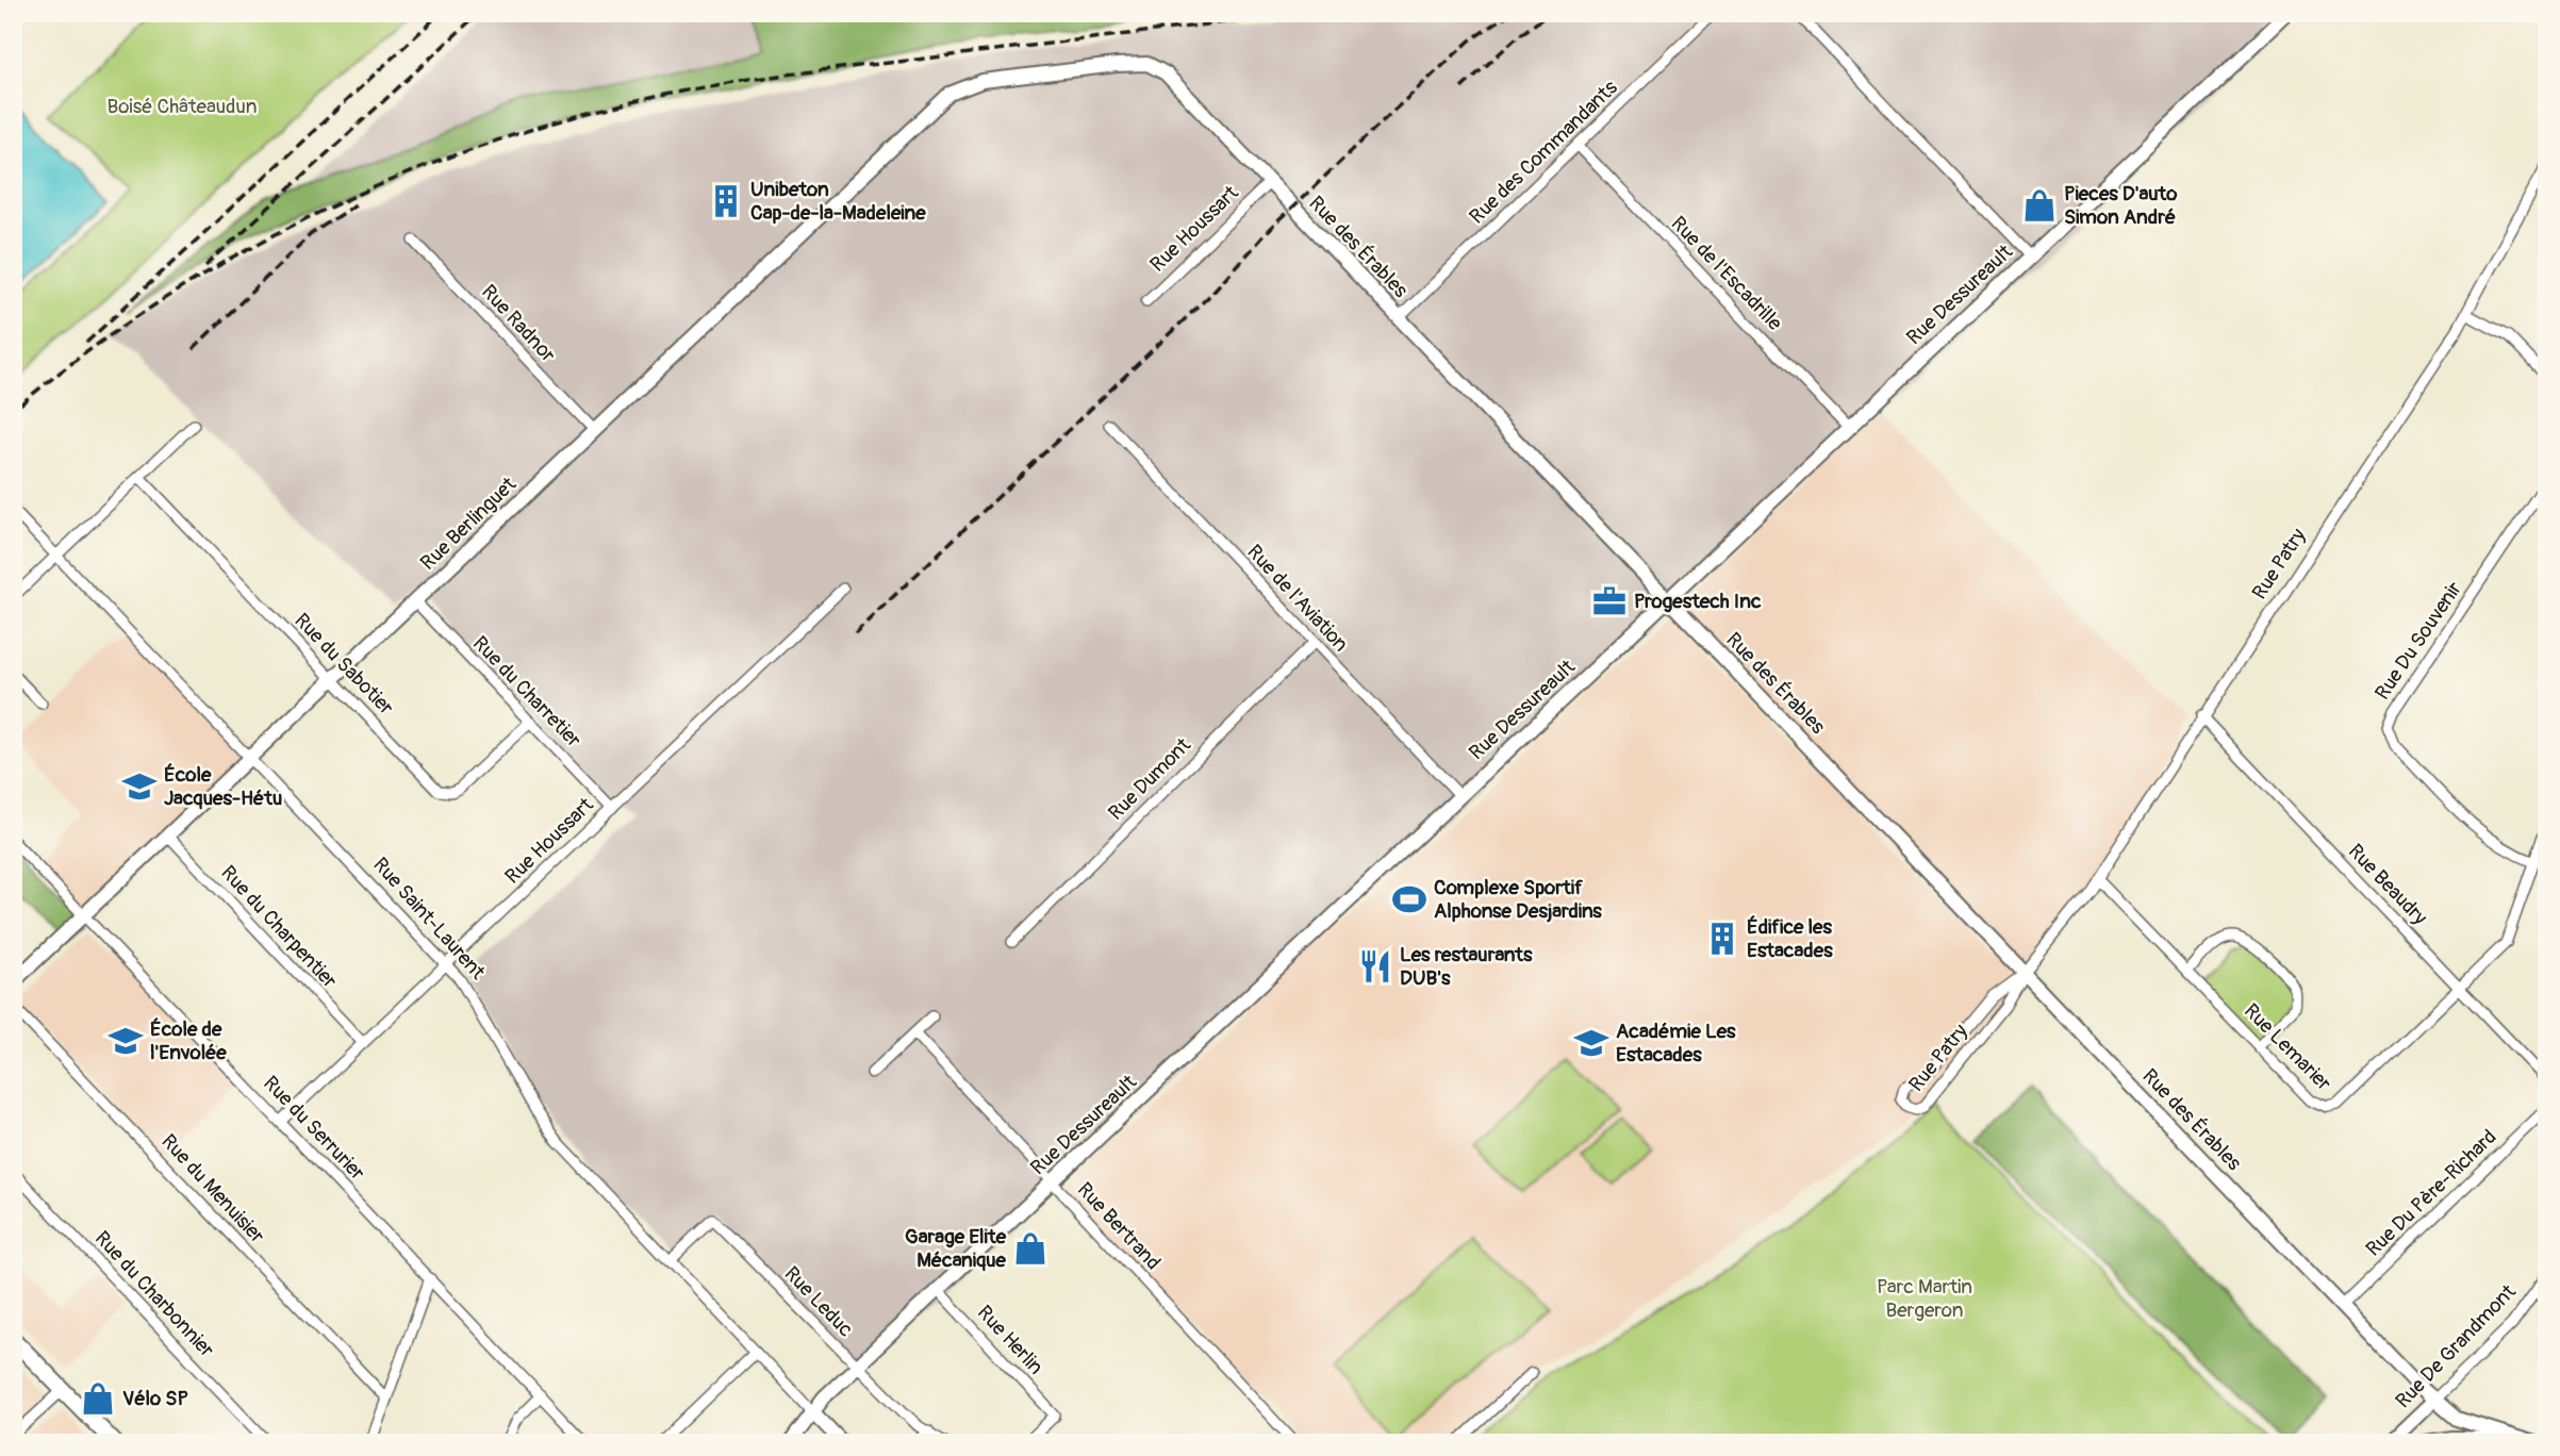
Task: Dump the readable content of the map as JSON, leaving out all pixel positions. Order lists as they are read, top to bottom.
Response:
{
  "streets": {
    "street": [
      "Rue des Commandants",
      "Rue Houssart",
      "Rue des Érables",
      "Rue de l'Escadrille",
      "Rue Dessureault",
      "Rue Radnor",
      "Rue Berlinguet",
      "Rue Patry",
      "Rue de l'Aviation",
      "Rue Du Souvenir",
      "Rue du Sabotier",
      "Rue du Charretier",
      "Rue Dumont",
      "Rue Beaudry",
      "Rue Saint-Laurent",
      "Rue du Charpentier",
      "Rue Lemarier",
      "Rue du Serrurier",
      "Rue du Menuisier",
      "Rue Du Père-Richard",
      "Rue Bertrand",
      "Rue du Charbonnier",
      "Rue Leduc",
      "Rue Herlin",
      "Rue De Grandmont"
    ]
  },
  "crossings": [
    ["Rue des Commandants", "Rue des Érables"],
    ["Rue des Commandants", "Rue de l'Escadrille"],
    ["Rue Houssart", "Rue des Érables"],
    ["Rue Houssart", "Rue du Charretier"],
    ["Rue Houssart", "Rue Saint-Laurent"],
    ["Rue Houssart", "Rue du Charpentier"],
    ["Rue Houssart", "Rue du Serrurier"],
    ["Rue des Érables", "Rue Dessureault"],
    ["Rue des Érables", "Rue Berlinguet"],
    ["Rue des Érables", "Rue Patry"],
    ["Rue des Érables", "Rue Du Père-Richard"],
    ["Rue des Érables", "Rue De Grandmont"],
    ["Rue de l'Escadrille", "Rue Dessureault"],
    ["Rue Dessureault", "Rue de l'Aviation"],
    ["Rue Dessureault", "Rue Saint-Laurent"],
    ["Rue Dessureault", "Rue Bertrand"],
    ["Rue Dessureault", "Rue Leduc"],
    ["Rue Dessureault", "Rue Herlin"],
    ["Rue Radnor", "Rue Berlinguet"],
    ["Rue Berlinguet", "Rue du Sabotier"],
    ["Rue Berlinguet", "Rue du Charretier"],
    ["Rue Berlinguet", "Rue Saint-Laurent"],
    ["Rue Berlinguet", "Rue du Charpentier"],
    ["Rue Berlinguet", "Rue du Serrurier"],
    ["Rue Patry", "Rue Beaudry"],
    ["Rue Patry", "Rue Lemarier"],
    ["Rue de l'Aviation", "Rue Dumont"],
    ["Rue du Sabotier", "Rue du Charretier"],
    ["Rue Beaudry", "Rue Lemarier"],
    ["Rue Saint-Laurent", "Rue Leduc"]
  ],
  "parks": ["Boisé Châteaudun", "Parc Martin Bergeron"],
  "places": {
    "building": ["Unibeton Cap-de-la-Madeleine", "Édifice les Estacades"],
    "shop": ["Pieces D'auto Simon André", "Garage Elite Mécanique", "Vélo SP"],
    "office": ["Progestech Inc"],
    "school or university": ["École Jacques-Hétu", "École de l'Envolée", "Académie Les Estacades"],
    "sports": ["Complexe Sportif Alphonse Desjardins"],
    "restaurant": ["Les restaurants DUB's"]
  }
}
